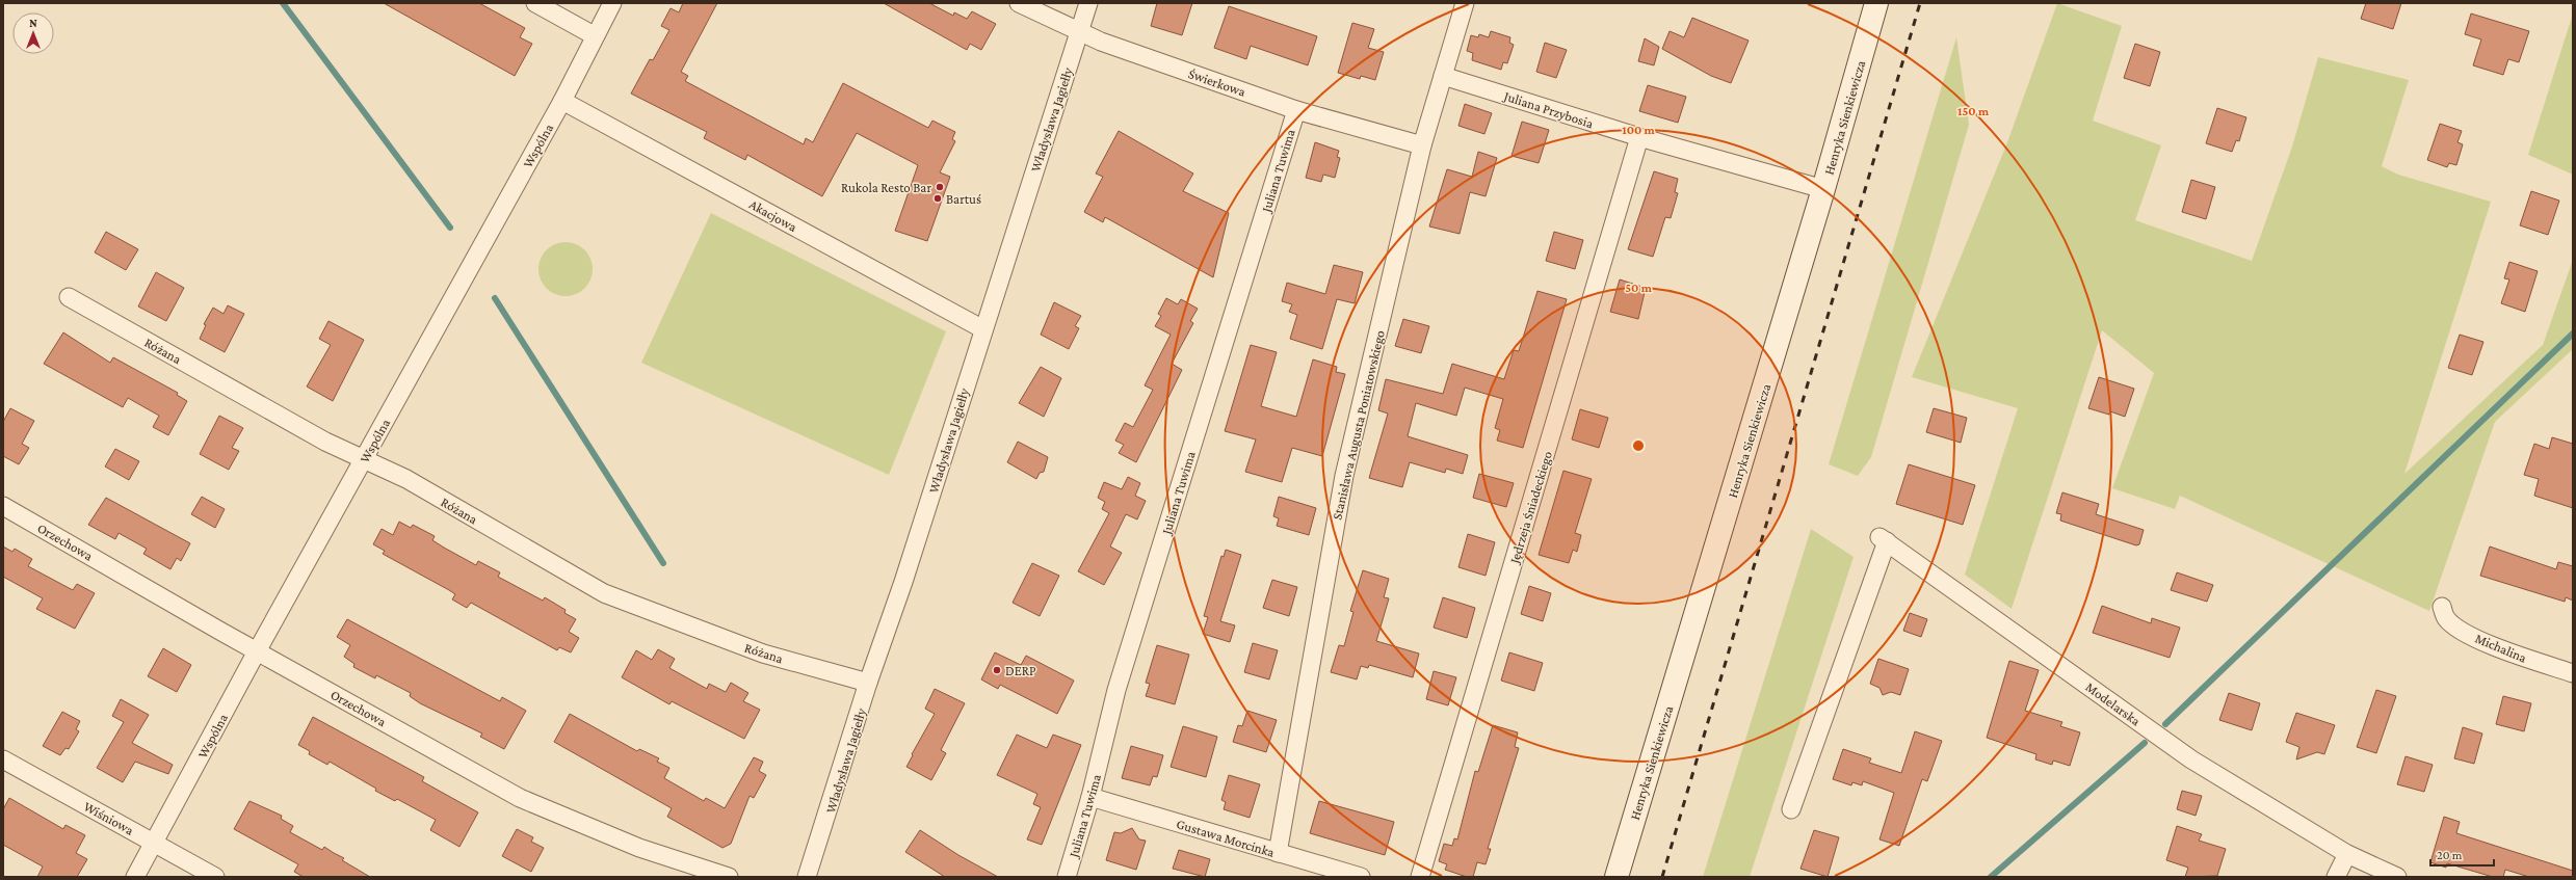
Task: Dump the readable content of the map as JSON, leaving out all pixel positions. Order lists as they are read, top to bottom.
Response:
{
  "streets": {
    "main road": ["Henryka Sienkiewicza"],
    "street": [
      "Świerkowa",
      "Juliana Przybosia",
      "Władysława Jagiełły",
      "Wspólna",
      "Juliana Tuwima",
      "Akacjowa",
      "Różana",
      "Stanisława Augusta Poniatowskiego",
      "Jędrzeja Śniadeckiego",
      "Orzechowa",
      "Michalina",
      "Modelarska",
      "Wiśniowa",
      "Gustawa Morcinka"
    ]
  },
  "crossings": [
    ["Świerkowa", "Władysława Jagiełły"],
    ["Świerkowa", "Juliana Tuwima"],
    ["Świerkowa", "Stanisława Augusta Poniatowskiego"],
    ["Juliana Przybosia", "Henryka Sienkiewicza"],
    ["Juliana Przybosia", "Stanisława Augusta Poniatowskiego"],
    ["Juliana Przybosia", "Jędrzeja Śniadeckiego"],
    ["Władysława Jagiełły", "Akacjowa"],
    ["Władysława Jagiełły", "Różana"],
    ["Wspólna", "Akacjowa"],
    ["Wspólna", "Różana"],
    ["Wspólna", "Orzechowa"],
    ["Wspólna", "Wiśniowa"],
    ["Juliana Tuwima", "Gustawa Morcinka"],
    ["Stanisława Augusta Poniatowskiego", "Gustawa Morcinka"]
  ],
  "places": ["Rukola Resto Bar", "Bartuś", "DERP"],
  "scale_bar": "20 m",
  "north": "top",
  "rings": ["150 m", "100 m", "50 m"]
}
